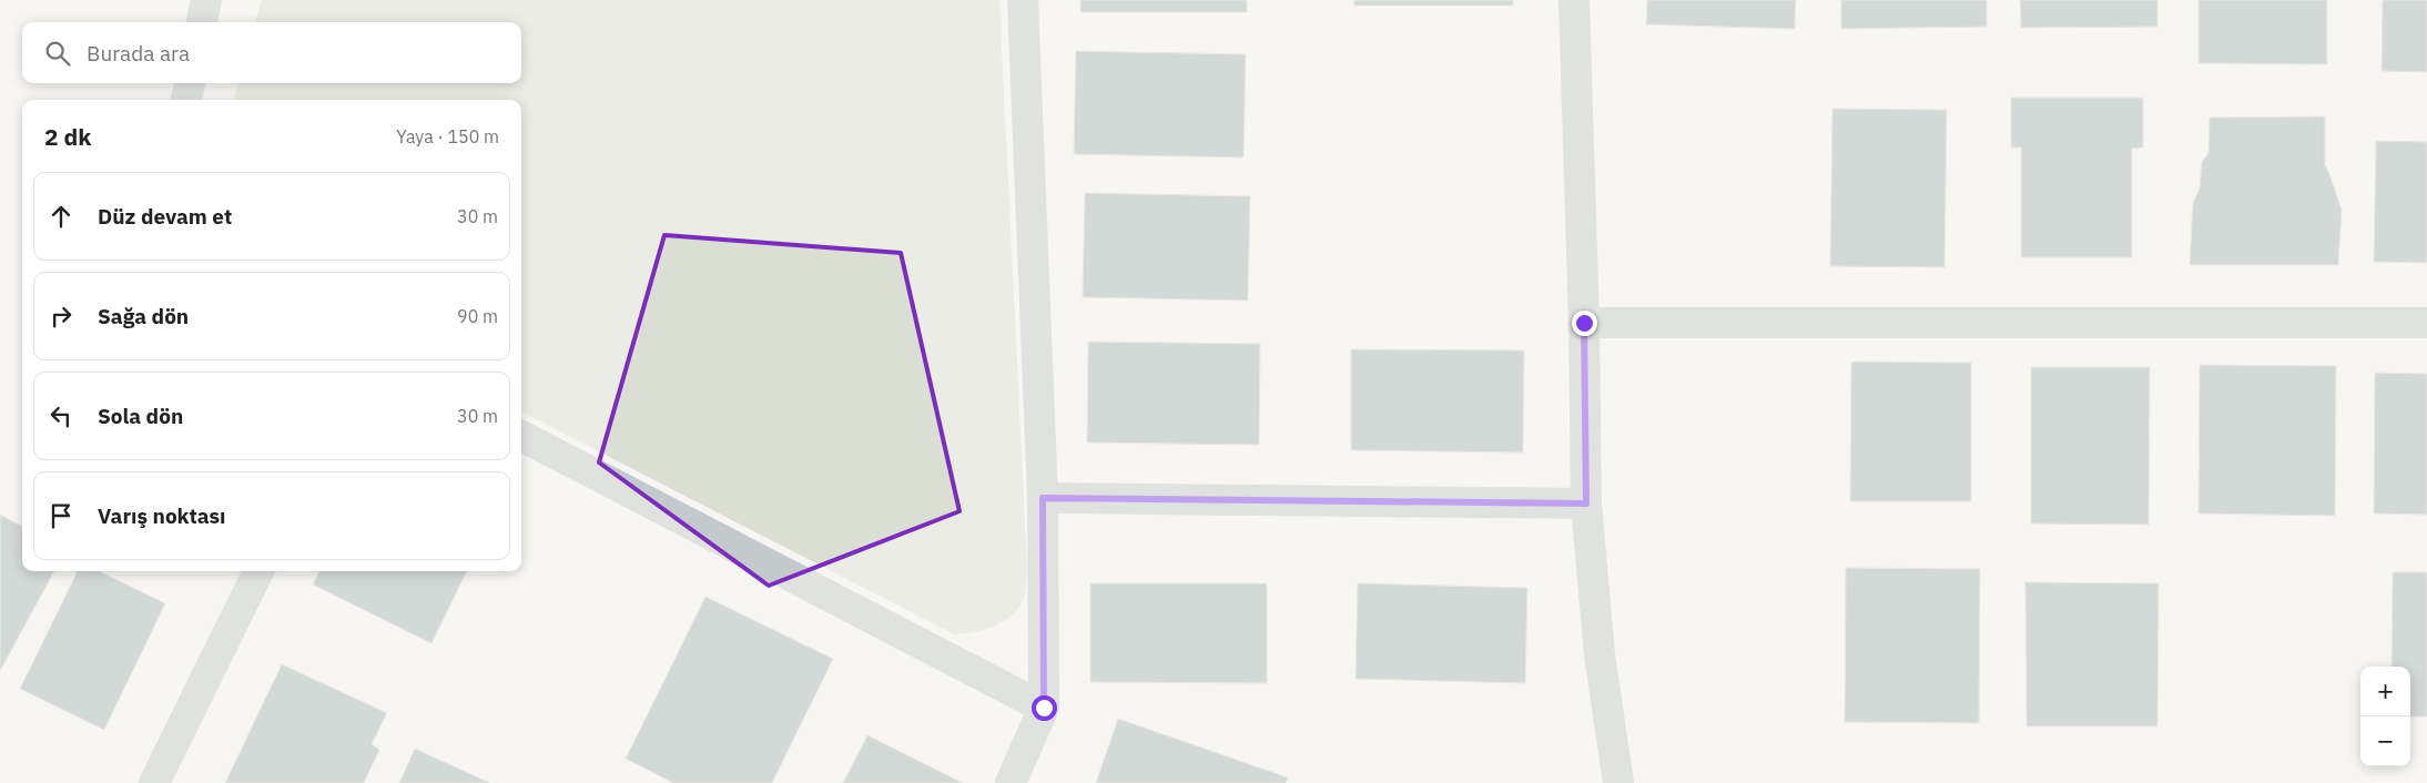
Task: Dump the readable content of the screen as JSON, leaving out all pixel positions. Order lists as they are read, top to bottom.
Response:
{
  "page": {
    "search": "Burada ara",
    "heading": ["2 dk", "Yaya · 150 m"],
    "list": [
      ["Düz devam et", "30 m"],
      ["Sağa dön", "90 m"],
      ["Sola dön", "30 m"],
      "Varış noktası"
    ],
    "map_buttons": ["+", "−"]
  }
}
